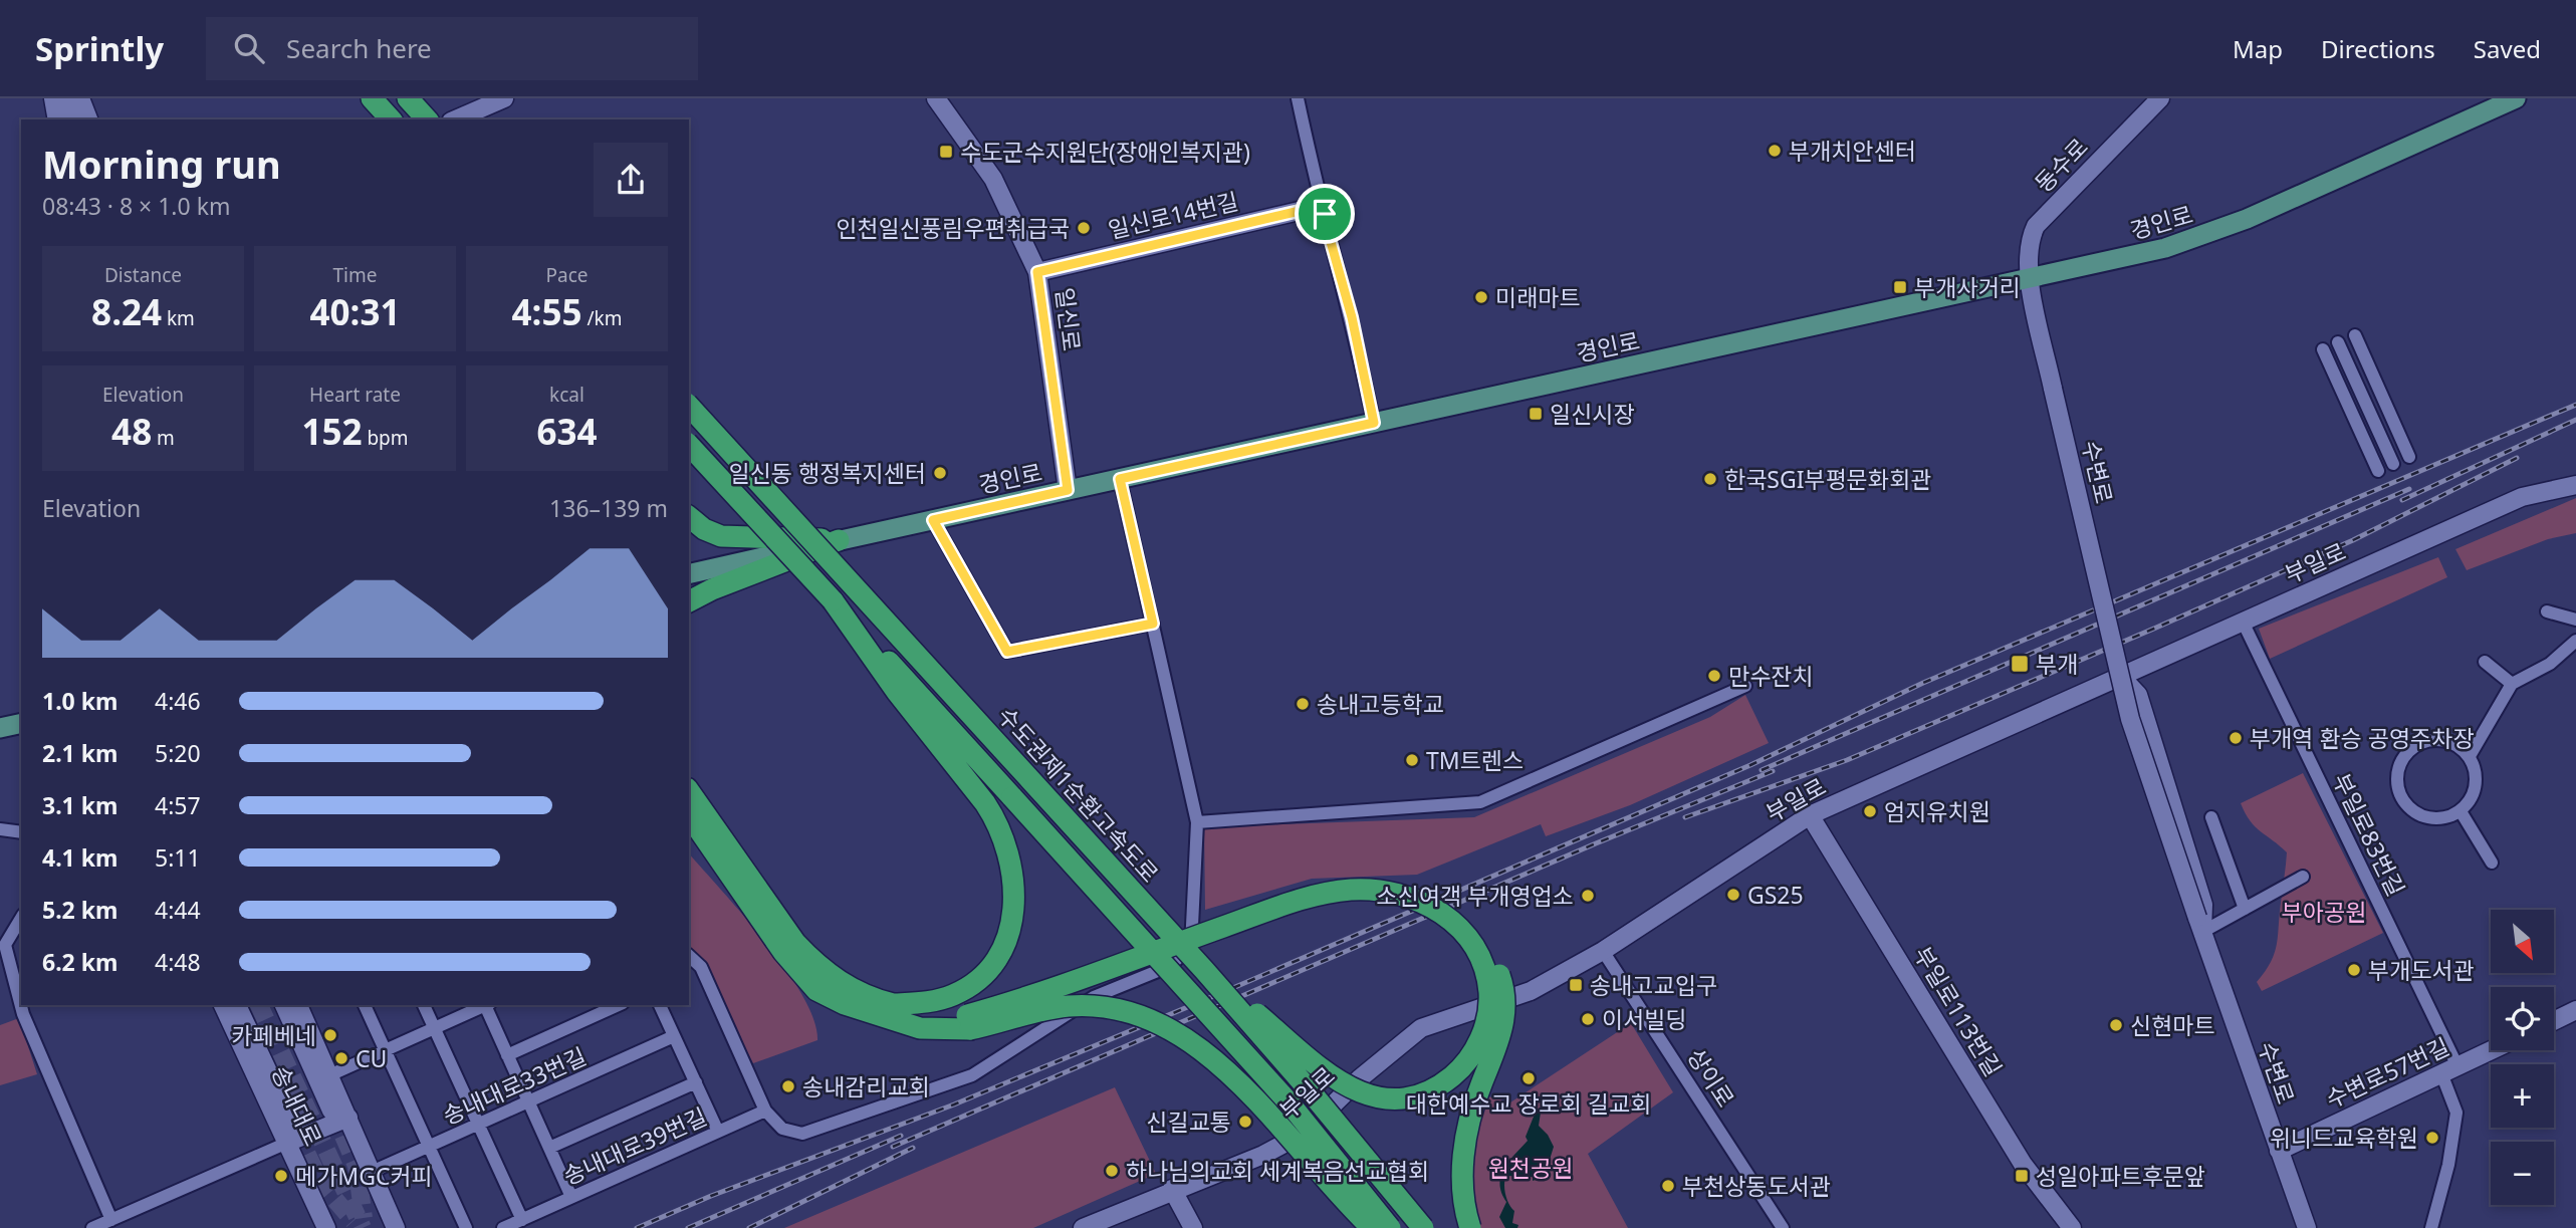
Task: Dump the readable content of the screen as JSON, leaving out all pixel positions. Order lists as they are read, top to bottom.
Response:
{
  "streets": {
    "highway": ["수도권제1순환고속도로"],
    "main road": ["경인로"],
    "street": [
      "동수로",
      "일신로14번길",
      "일신로",
      "수변로",
      "부일로",
      "부일로83번길",
      "부일로113번길",
      "수변로57번길",
      "상이로",
      "송내대로33번길",
      "송내대로",
      "송내대로39번길"
    ]
  },
  "crossings": [
    ["동수로", "경인로"],
    ["동수로", "수변로"],
    ["일신로14번길", "일신로"],
    ["경인로", "일신로"],
    ["경인로", "수변로"],
    ["수변로", "부일로"],
    ["수변로", "수변로57번길"],
    ["부일로", "부일로83번길"],
    ["부일로", "부일로113번길"],
    ["부일로", "상이로"],
    ["부일로83번길", "수변로57번길"],
    ["송내대로33번길", "송내대로"]
  ],
  "parks": ["부아공원", "원천공원"],
  "places": {
    "other": [
      "부개치안센터",
      "인천일신풍림우편취급국",
      "미래마트",
      "일신동 행정복지센터",
      "한국SGI부평문화회관",
      "만수잔치",
      "송내고등학교",
      "부개역 환승 공영주차장",
      "TM트렌스",
      "엄지유치원",
      "GS25",
      "소신여객 부개영업소",
      "부개도서관",
      "이서빌딩",
      "신현마트",
      "카페베네",
      "CU",
      "대한예수교 장로회 길교회",
      "송내감리교회",
      "신길교통",
      "위니드교육학원",
      "하나님의교회 세계복음선교협회",
      "메가MGC커피",
      "부천상동도서관"
    ],
    "transit": [
      "수도군수지원단(장애인복지관)",
      "부개사거리",
      "일신시장",
      "부개",
      "송내고교입구",
      "성일아파트후문앞"
    ]
  },
  "north": "bottom right",
  "page": {
    "header": "Sprintly",
    "search": "Search here",
    "nav": ["Map", "Directions", "Saved"],
    "heading": ["Morning run", "08:43 · 8 × 1.0 km"],
    "stats": [
      ["Distance", "8.24 km"],
      ["Time", "40:31"],
      ["Pace", "4:55 /km"],
      ["Elevation", "48 m"],
      ["Heart rate", "152 bpm"],
      ["kcal", "634"]
    ],
    "chart": ["Elevation", "136–139 m"],
    "list": [
      {
        "name": "1.0 km",
        "note": "4:46"
      },
      {
        "name": "2.1 km",
        "note": "5:20"
      },
      {
        "name": "3.1 km",
        "note": "4:57"
      },
      {
        "name": "4.1 km",
        "note": "5:11"
      },
      {
        "name": "5.2 km",
        "note": "4:44"
      },
      {
        "name": "6.2 km",
        "note": "4:48"
      }
    ],
    "map_buttons": ["+", "−"]
  }
}
